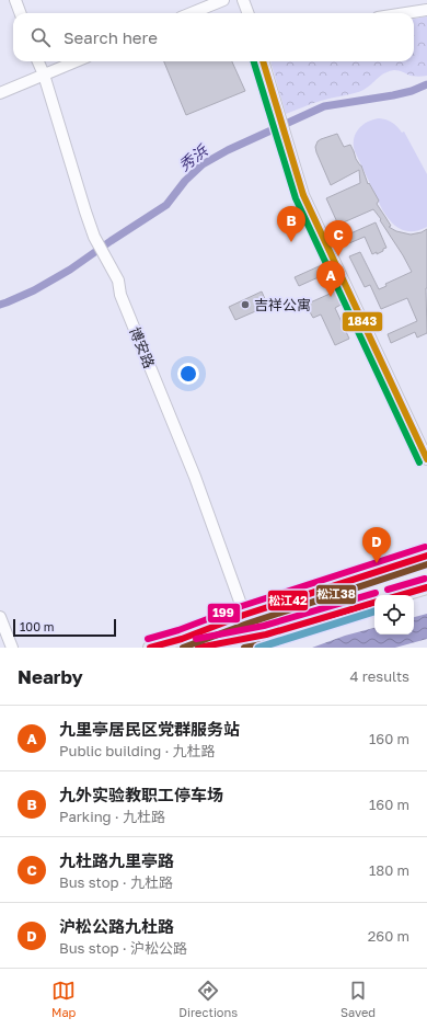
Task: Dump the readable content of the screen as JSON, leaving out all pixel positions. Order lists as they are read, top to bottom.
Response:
{
  "streets": {
    "street": ["博安路"]
  },
  "water": ["秀浜"],
  "places": ["吉祥公寓"],
  "lines": [
    "transit line 1843",
    "transit line 199",
    "transit line 松江42",
    "transit line 松江38"
  ],
  "scale_bar": "100 m",
  "page": {
    "search": "Search here",
    "pins": [
      "B",
      "C",
      "A",
      "D"
    ],
    "scale": "100 m",
    "heading": ["Nearby", "4 results"],
    "list": [
      {
        "mark": "A",
        "name": "九里亭居民区党群服务站",
        "note": "Public building · 九杜路",
        "value": "160 m"
      },
      {
        "mark": "B",
        "name": "九外实验教职工停车场",
        "note": "Parking · 九杜路",
        "value": "160 m"
      },
      {
        "mark": "C",
        "name": "九杜路九里亭路",
        "note": "Bus stop · 九杜路",
        "value": "180 m"
      },
      {
        "mark": "D",
        "name": "沪松公路九杜路",
        "note": "Bus stop · 沪松公路",
        "value": "260 m"
      }
    ],
    "nav": ["Map", "Directions", "Saved"]
  }
}
